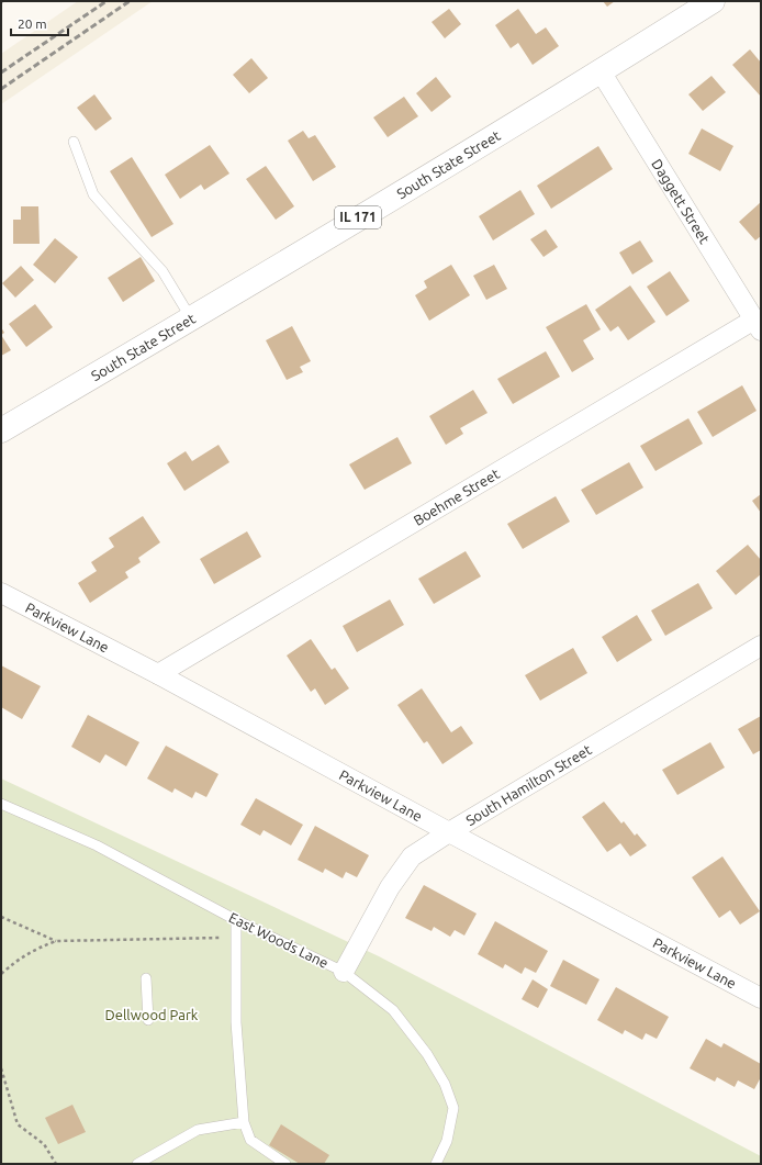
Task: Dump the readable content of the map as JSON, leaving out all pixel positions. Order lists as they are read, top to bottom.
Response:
{
  "streets": {
    "main road": ["South State Street", "IL 171"],
    "street": [
      "Daggett Street",
      "Boehme Street",
      "Parkview Lane",
      "South Hamilton Street"
    ],
    "lane": ["East Woods Lane"]
  },
  "crossings": [
    ["South State Street", "Daggett Street"],
    ["Daggett Street", "Boehme Street"],
    ["Boehme Street", "Parkview Lane"],
    ["Parkview Lane", "South Hamilton Street"],
    ["South Hamilton Street", "East Woods Lane"]
  ],
  "parks": ["Dellwood Park"],
  "scale_bar": "20 m"
}
